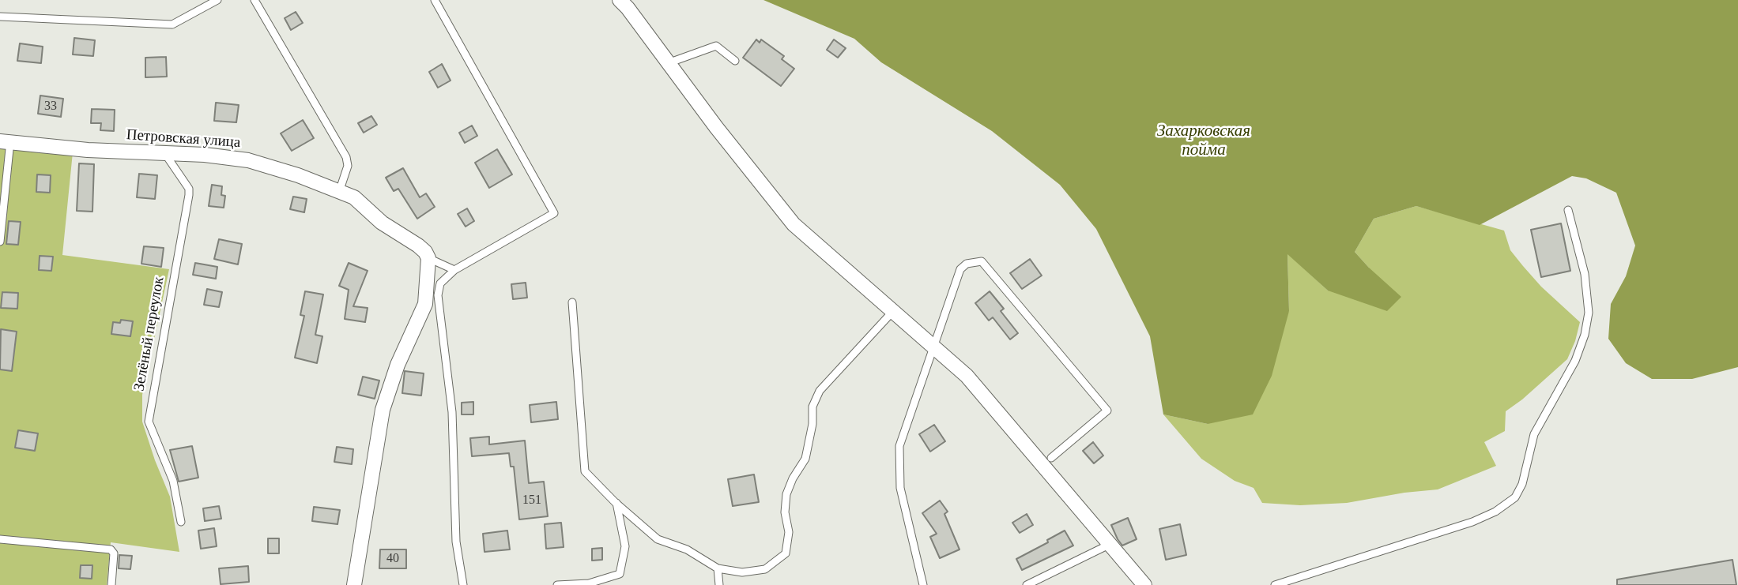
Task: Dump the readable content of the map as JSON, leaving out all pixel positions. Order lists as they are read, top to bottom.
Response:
{
  "streets": {
    "street": ["Петровская улица"],
    "lane": ["Зелёный переулок"]
  },
  "crossings": [
    ["Петровская улица", "Зелёный переулок"]
  ],
  "water": ["Захарковская пойма"],
  "house_numbers": ["33", "151", "40"]
}
